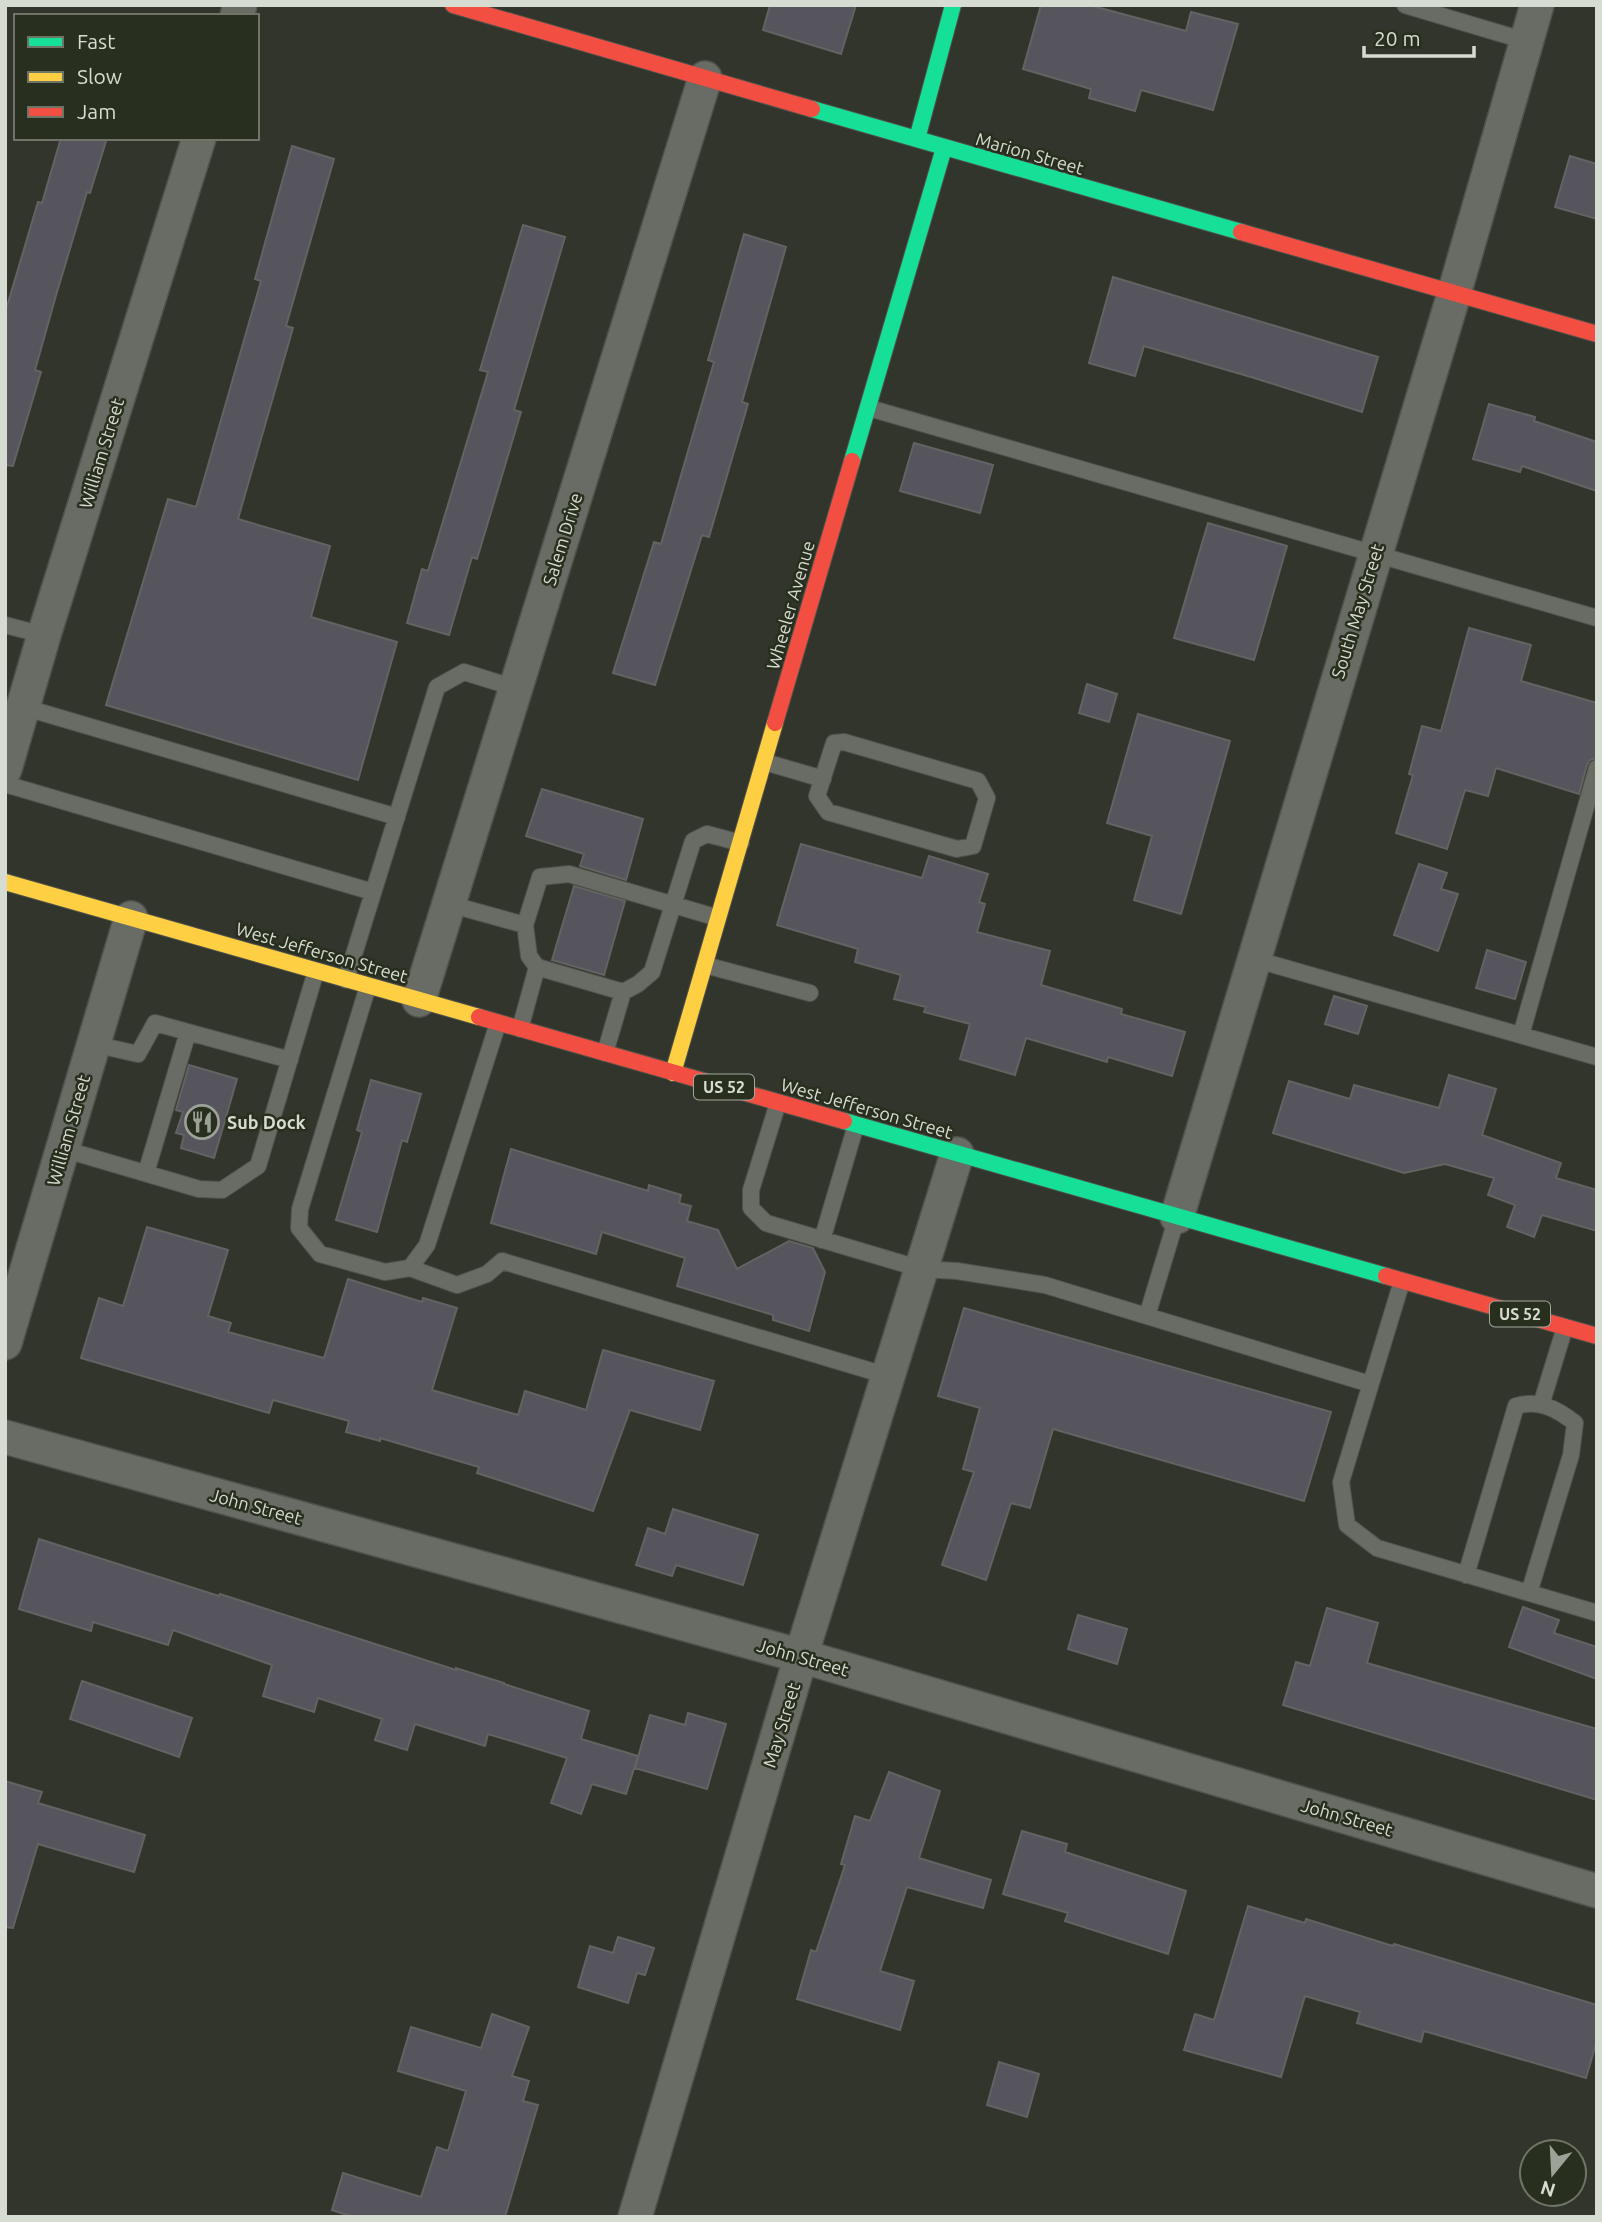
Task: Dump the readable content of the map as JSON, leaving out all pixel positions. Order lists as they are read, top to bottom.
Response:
{
  "streets": {
    "street": [
      "Marion Street",
      "William Street",
      "Salem Drive",
      "Wheeler Avenue",
      "South May Street",
      "West Jefferson Street",
      "US 52",
      "John Street",
      "May Street"
    ]
  },
  "crossings": [
    ["Marion Street", "Salem Drive"],
    ["Marion Street", "Wheeler Avenue"],
    ["Marion Street", "South May Street"],
    ["William Street", "West Jefferson Street"],
    ["Salem Drive", "West Jefferson Street"],
    ["Wheeler Avenue", "West Jefferson Street"],
    ["South May Street", "West Jefferson Street"],
    ["West Jefferson Street", "May Street"],
    ["John Street", "May Street"]
  ],
  "places": {
    "restaurant": ["Sub Dock"]
  },
  "legend": ["Fast", "Slow", "Jam"],
  "scale_bar": "20 m",
  "north": "bottom"
}
